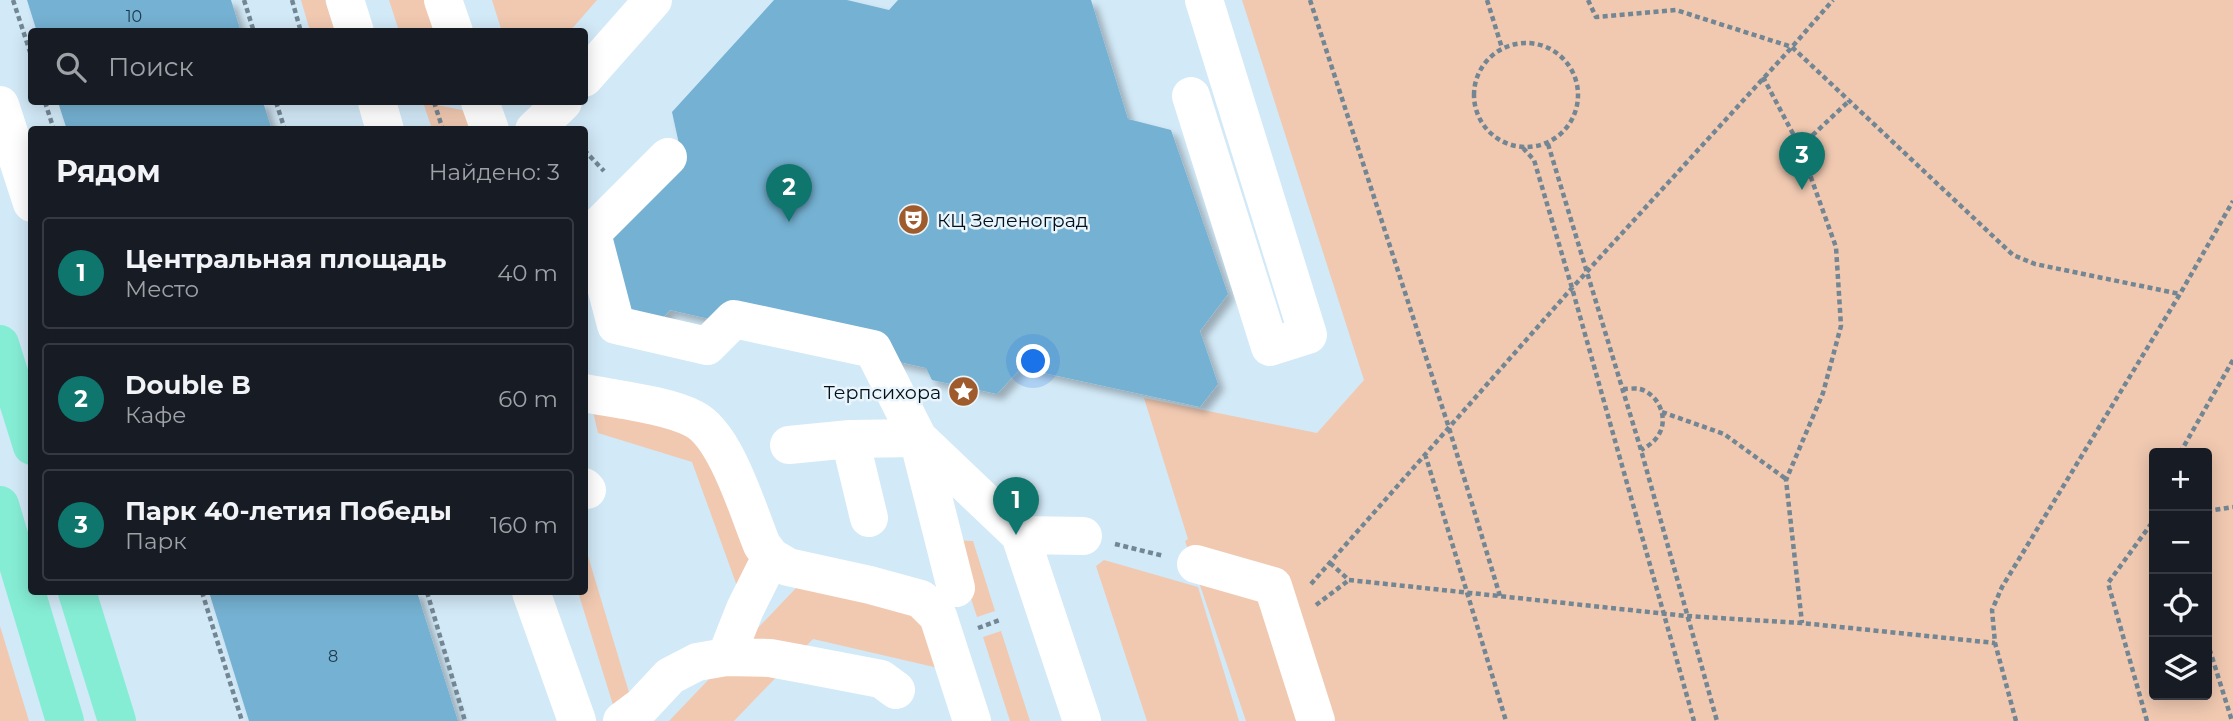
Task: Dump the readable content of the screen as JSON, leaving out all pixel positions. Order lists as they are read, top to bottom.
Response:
{
  "places": {
    "theatre": ["КЦ Зеленоград"],
    "place": ["Терпсихора"]
  },
  "house_numbers": ["10", "8"],
  "page": {
    "search": "Поиск",
    "heading": ["Рядом", "Найдено: 3"],
    "pins": ["3", "2", "1"],
    "list": [
      {
        "mark": "1",
        "name": "Центральная площадь",
        "note": "Место",
        "value": "40 m"
      },
      {
        "mark": "2",
        "name": "Double B",
        "note": "Кафе",
        "value": "60 m"
      },
      {
        "mark": "3",
        "name": "Парк 40-летия Победы",
        "note": "Парк",
        "value": "160 m"
      }
    ],
    "map_buttons": ["+", "−"]
  }
}
